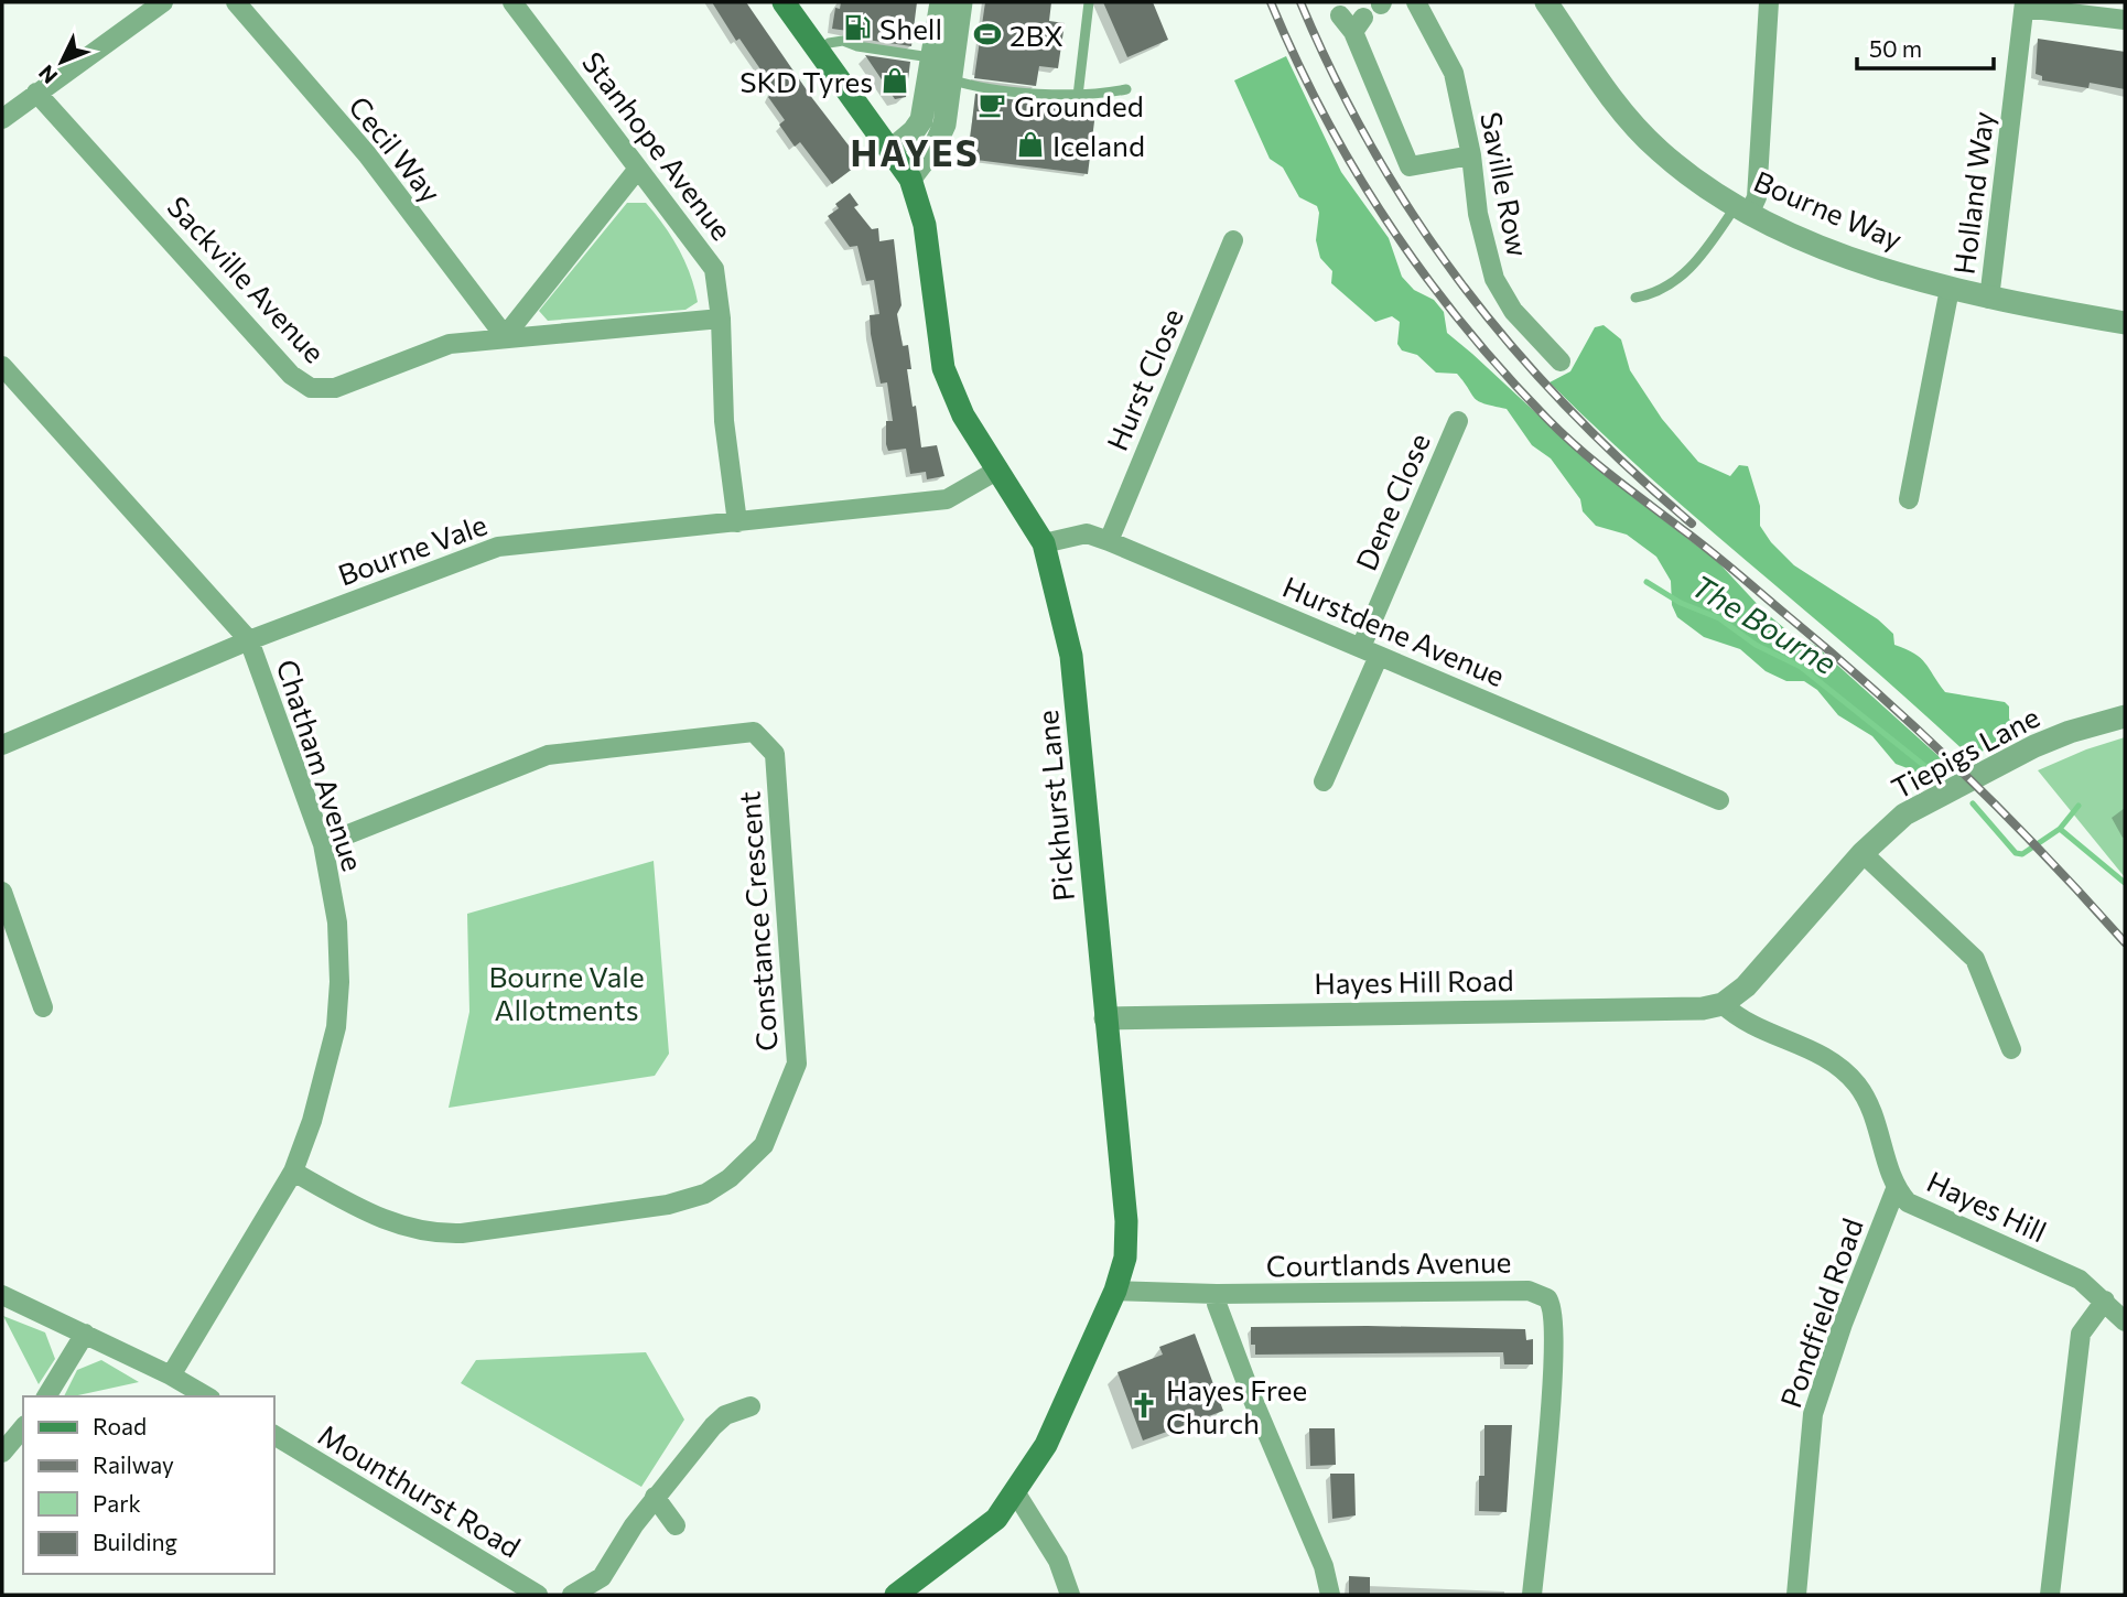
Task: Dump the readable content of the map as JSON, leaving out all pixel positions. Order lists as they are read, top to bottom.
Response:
{
  "streets": {
    "main road": ["Pickhurst Lane"],
    "street": [
      "Stanhope Avenue",
      "Cecil Way",
      "Saville Row",
      "Holland Way",
      "Bourne Way",
      "Sackville Avenue",
      "Hurst Close",
      "Dene Close",
      "Bourne Vale",
      "Hurstdene Avenue",
      "Tiepigs Lane",
      "Chatham Avenue",
      "Constance Crescent",
      "Hayes Hill Road",
      "Hayes Hill",
      "Courtlands Avenue",
      "Pondfield Road",
      "Mounthurst Road"
    ]
  },
  "crossings": [
    ["Stanhope Avenue", "Sackville Avenue"],
    ["Stanhope Avenue", "Bourne Vale"],
    ["Cecil Way", "Sackville Avenue"],
    ["Holland Way", "Bourne Way"],
    ["Hurst Close", "Hurstdene Avenue"],
    ["Dene Close", "Hurstdene Avenue"],
    ["Bourne Vale", "Chatham Avenue"],
    ["Bourne Vale", "Pickhurst Lane"],
    ["Hurstdene Avenue", "Pickhurst Lane"],
    ["Tiepigs Lane", "Hayes Hill Road"],
    ["Tiepigs Lane", "Hayes Hill"],
    ["Chatham Avenue", "Constance Crescent"],
    ["Pickhurst Lane", "Hayes Hill Road"],
    ["Pickhurst Lane", "Courtlands Avenue"],
    ["Hayes Hill Road", "Hayes Hill"],
    ["Hayes Hill", "Pondfield Road"]
  ],
  "districts": ["HAYES"],
  "water": ["The Bourne"],
  "parks": ["Bourne Vale Allotments"],
  "places": {
    "fuel station": ["Shell"],
    "sports": ["2BX"],
    "shop": ["SKD Tyres", "Iceland"],
    "cafe": ["Grounded"],
    "church": ["Hayes Free Church"]
  },
  "legend": [
    "Road",
    "Railway",
    "Park",
    "Building"
  ],
  "scale_bar": "50 m",
  "north": "bottom left"
}
